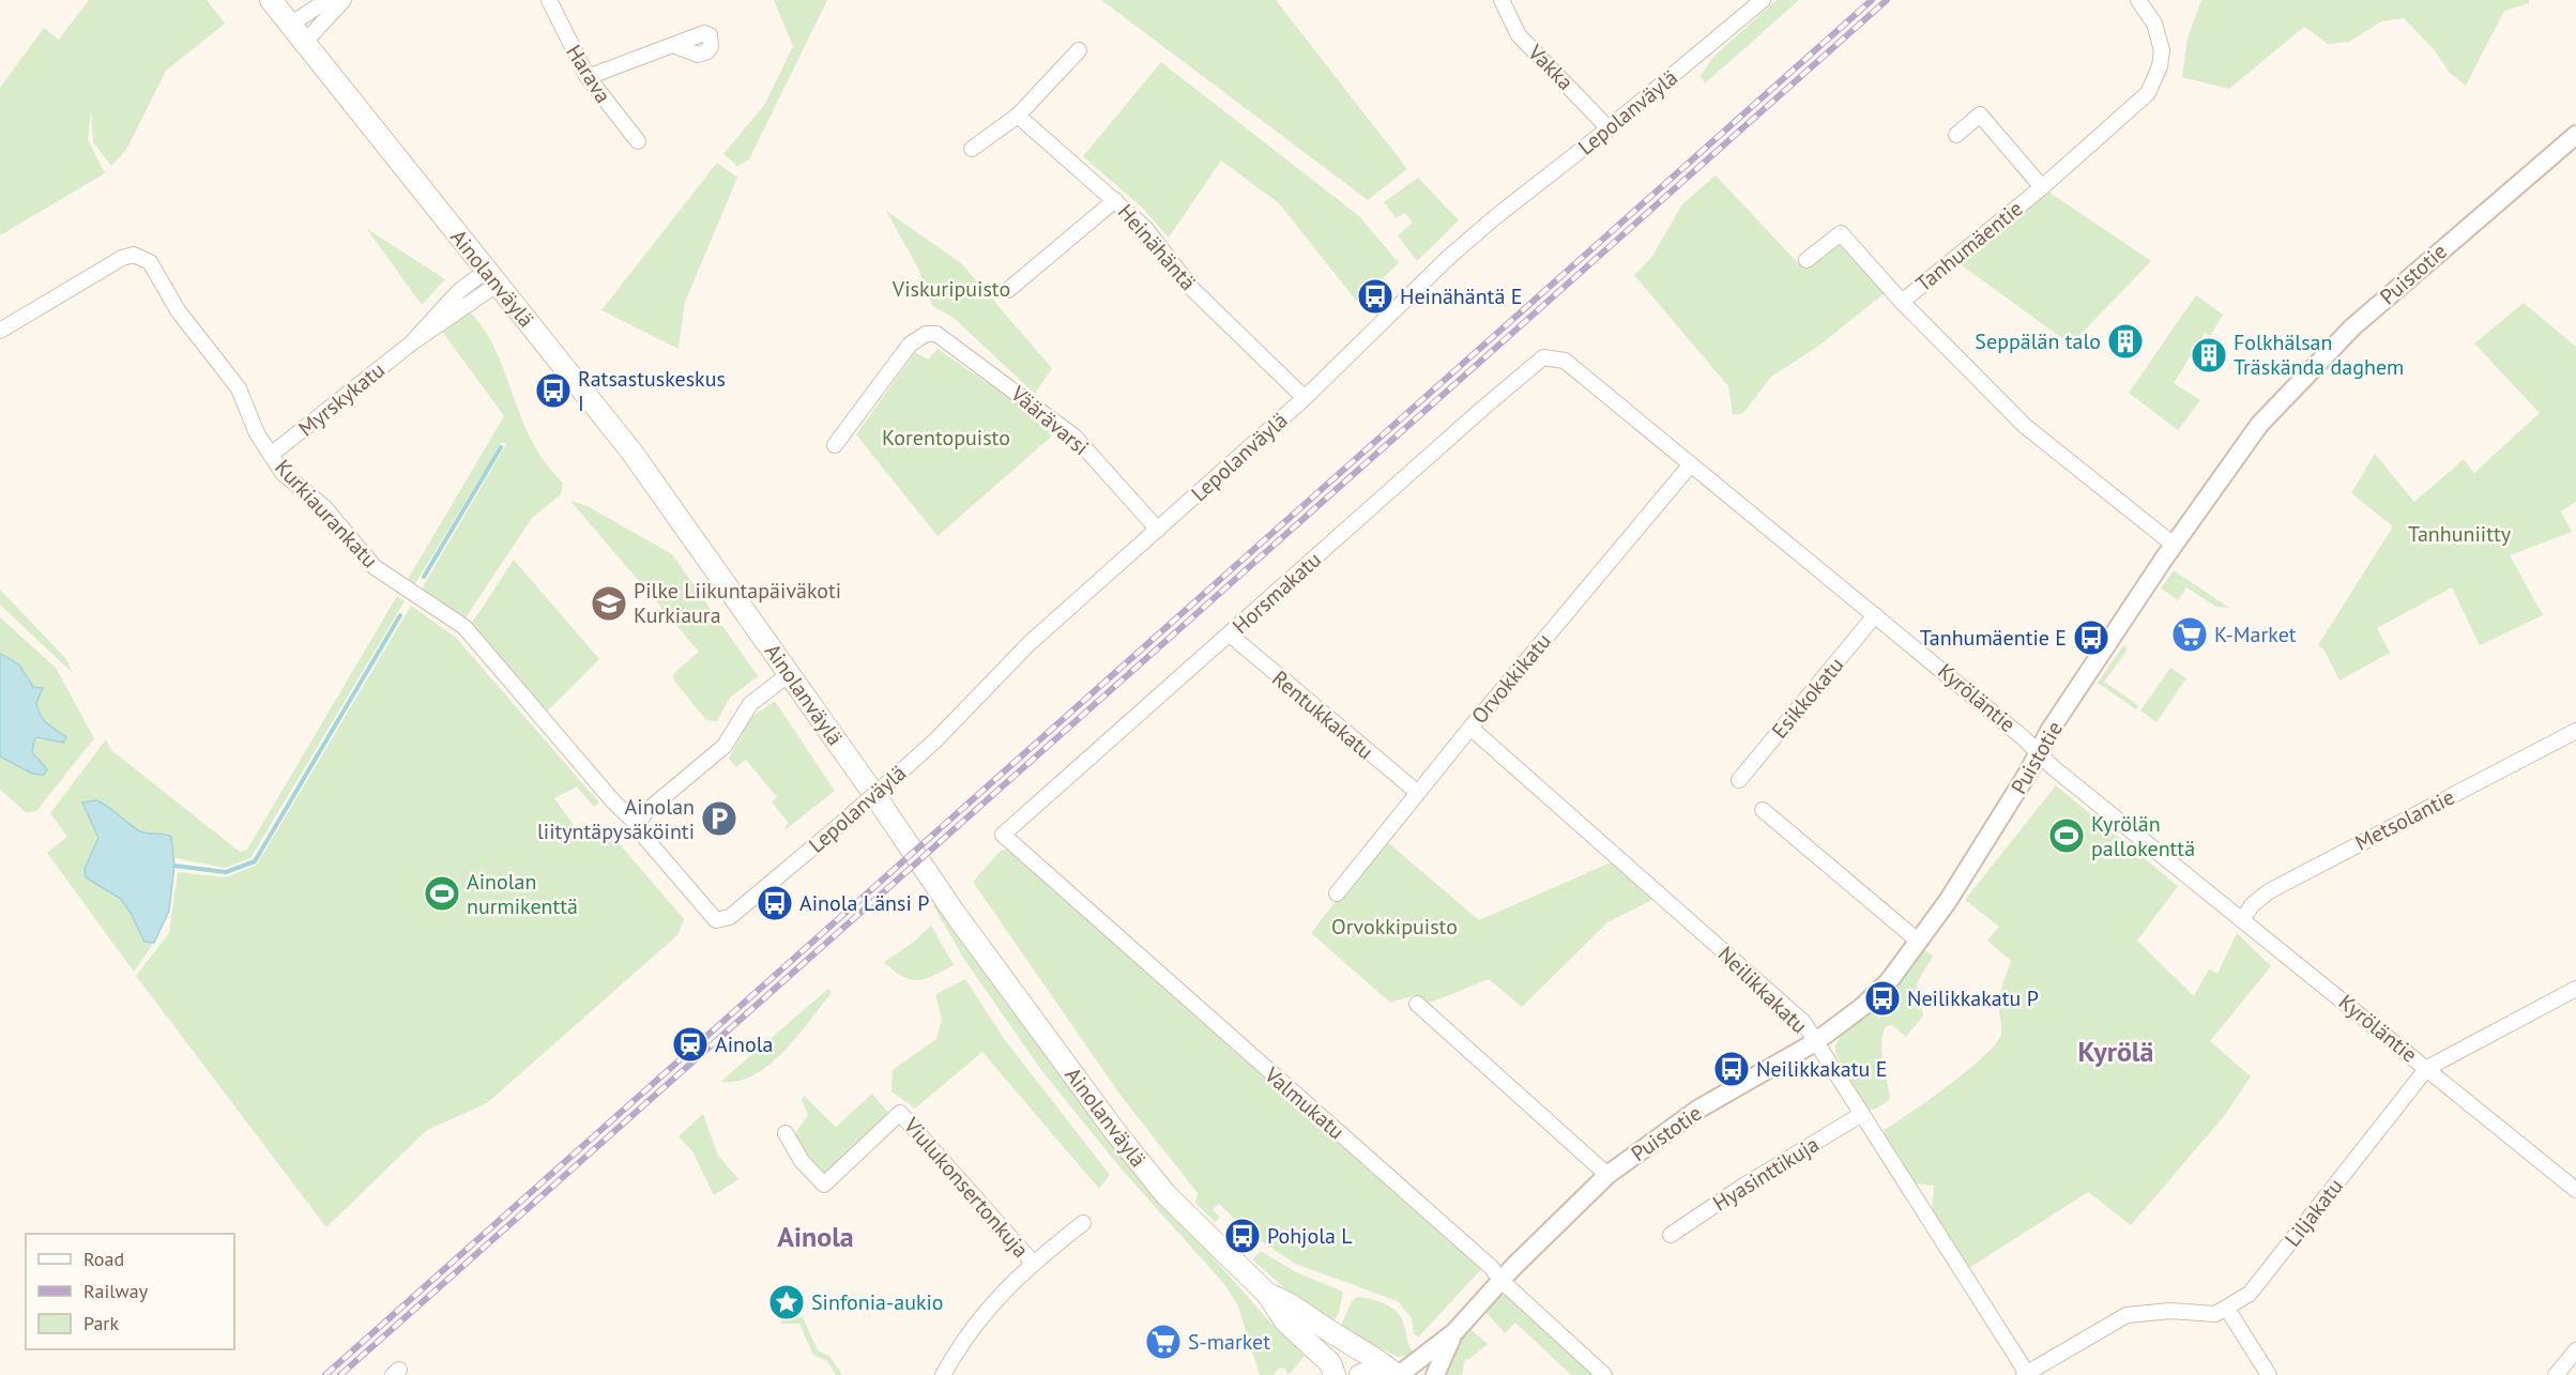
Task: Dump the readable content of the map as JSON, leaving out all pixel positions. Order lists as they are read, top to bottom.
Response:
{
  "streets": {
    "main road": ["Ainolanväylä"],
    "street": [
      "Vakka",
      "Harava",
      "Lepolanväylä",
      "Tanhumäentie",
      "Heinähäntä",
      "Puistotie",
      "Myrskykatu",
      "Väärävarsi",
      "Kurkiaurankatu",
      "Horsmakatu",
      "Orvokkikatu",
      "Esikkokatu",
      "Kyröläntie",
      "Rentukkakatu",
      "Metsolantie",
      "Neilikkakatu",
      "Valmukatu",
      "Hyasinttikuja",
      "Viulukonsertonkuja",
      "Liljakatu"
    ]
  },
  "crossings": [
    ["Vakka", "Lepolanväylä"],
    ["Lepolanväylä", "Heinähäntä"],
    ["Lepolanväylä", "Väärävarsi"],
    ["Lepolanväylä", "Kurkiaurankatu"],
    ["Tanhumäentie", "Puistotie"],
    ["Puistotie", "Ainolanväylä"],
    ["Puistotie", "Kyröläntie"],
    ["Puistotie", "Neilikkakatu"],
    ["Puistotie", "Valmukatu"],
    ["Ainolanväylä", "Myrskykatu"],
    ["Myrskykatu", "Kurkiaurankatu"],
    ["Horsmakatu", "Kyröläntie"],
    ["Horsmakatu", "Rentukkakatu"],
    ["Horsmakatu", "Valmukatu"],
    ["Orvokkikatu", "Kyröläntie"],
    ["Orvokkikatu", "Rentukkakatu"],
    ["Orvokkikatu", "Neilikkakatu"],
    ["Esikkokatu", "Kyröläntie"],
    ["Kyröläntie", "Metsolantie"],
    ["Kyröläntie", "Liljakatu"],
    ["Neilikkakatu", "Hyasinttikuja"],
    ["Neilikkakatu", "Liljakatu"]
  ],
  "districts": ["Kyrölä", "Ainola"],
  "parks": [
    "Viskuripuisto",
    "Korentopuisto",
    "Tanhuniitty",
    "Orvokkipuisto"
  ],
  "places": {
    "bus stop": [
      "Heinähäntä E",
      "Ratsastuskeskus I",
      "Tanhumäentie E",
      "Ainola Länsi P",
      "Neilikkakatu P",
      "Neilikkakatu E",
      "Pohjola L"
    ],
    "building": ["Seppälän talo", "Folkhälsan Träskända daghem"],
    "school or university": ["Pilke Liikuntapäiväkoti Kurkiaura"],
    "supermarket": ["K-Market", "S-market"],
    "parking": ["Ainolan liityntäpysäköinti"],
    "sports": ["Kyrölän pallokenttä", "Ainolan nurmikenttä"],
    "station": ["Ainola"],
    "place": ["Sinfonia-aukio"]
  },
  "legend": ["Road", "Railway", "Park"]
}
